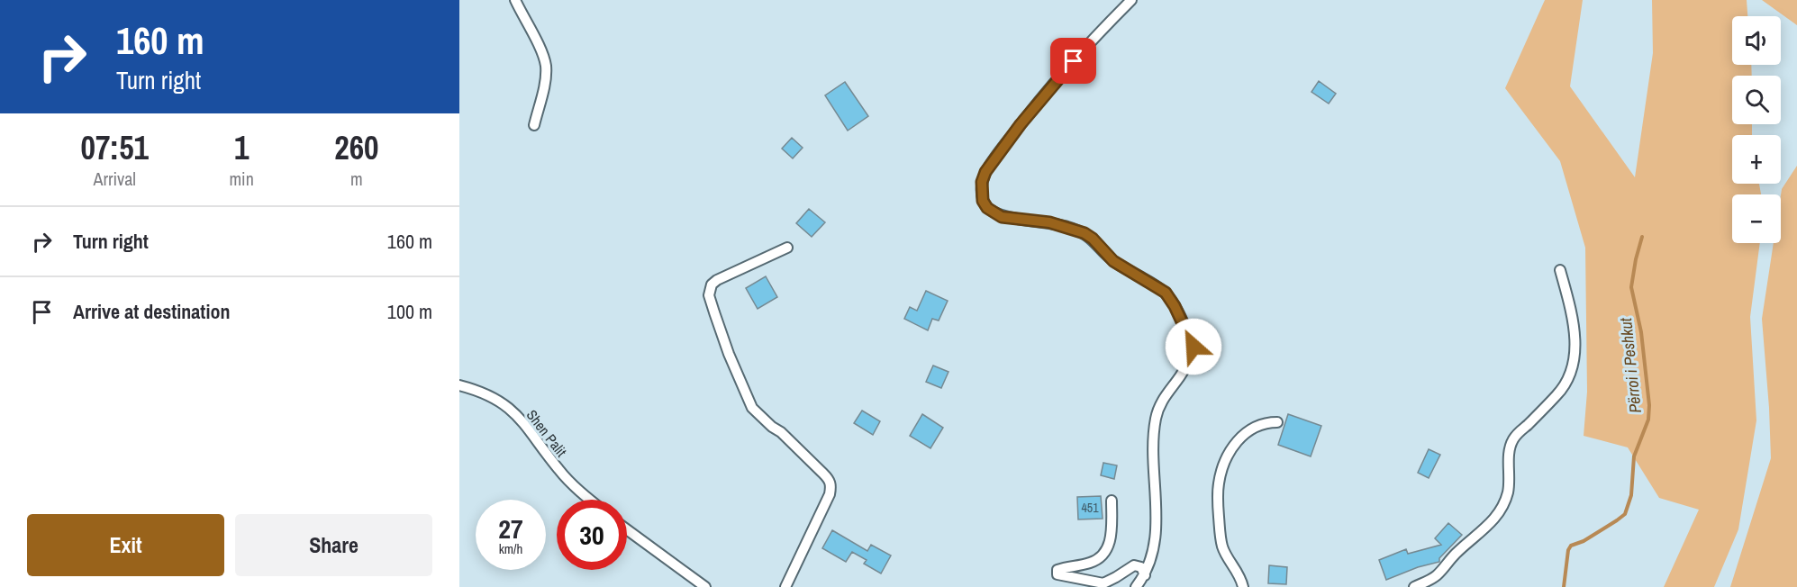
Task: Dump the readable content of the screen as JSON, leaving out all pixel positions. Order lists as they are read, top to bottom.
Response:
{
  "streets": {
    "street": ["Shen Palit"]
  },
  "water": ["Përroi i Peshkut"],
  "house_numbers": ["451"],
  "page": {
    "turn": ["160 m", "Turn right"],
    "map_buttons": ["+", "−"],
    "eta": [
      "07:51",
      "Arrival",
      "1",
      "min",
      "260",
      "m"
    ],
    "list": [
      {
        "name": "Turn right",
        "value": "160 m"
      },
      {
        "name": "Arrive at destination",
        "value": "100 m"
      }
    ],
    "speed": "27 km/h",
    "limit": "30",
    "buttons": ["Exit", "Share"]
  }
}
